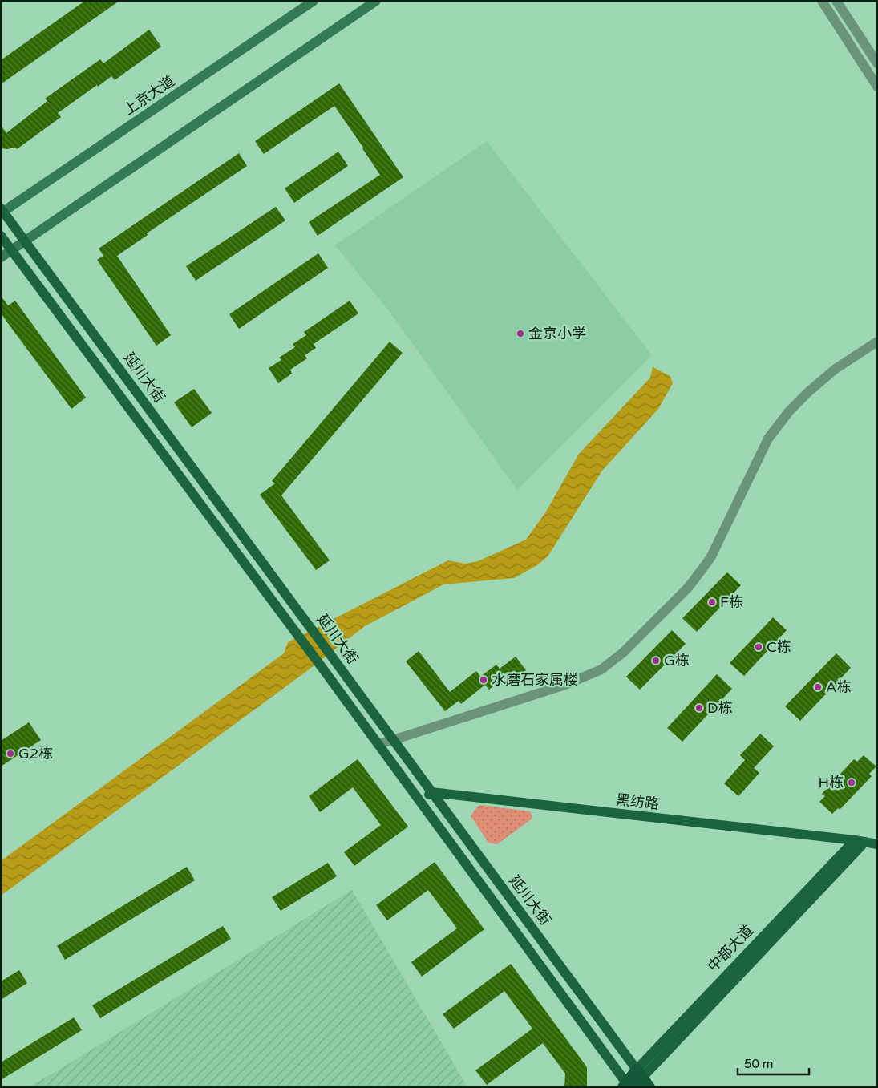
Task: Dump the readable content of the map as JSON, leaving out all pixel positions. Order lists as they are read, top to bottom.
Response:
{
  "streets": {
    "highway": ["延川大街", "中都大道"],
    "main road": ["上京大道", "黑纺路"]
  },
  "crossings": [
    ["上京大道", "延川大街"],
    ["延川大街", "黑纺路"],
    ["延川大街", "中都大道"],
    ["黑纺路", "中都大道"]
  ],
  "places": [
    "金京小学",
    "F栋",
    "C栋",
    "G栋",
    "水磨石家属楼",
    "A栋",
    "D栋",
    "G2栋",
    "H栋"
  ],
  "scale_bar": "50 m"
}
